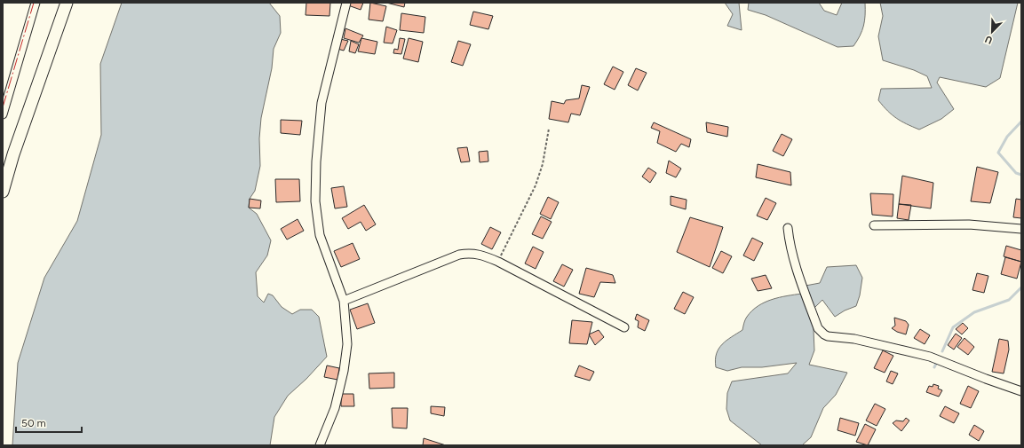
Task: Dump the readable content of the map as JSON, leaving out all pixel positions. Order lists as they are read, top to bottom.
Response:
{
  "scale_bar": "50 m",
  "north": "bottom left"
}
